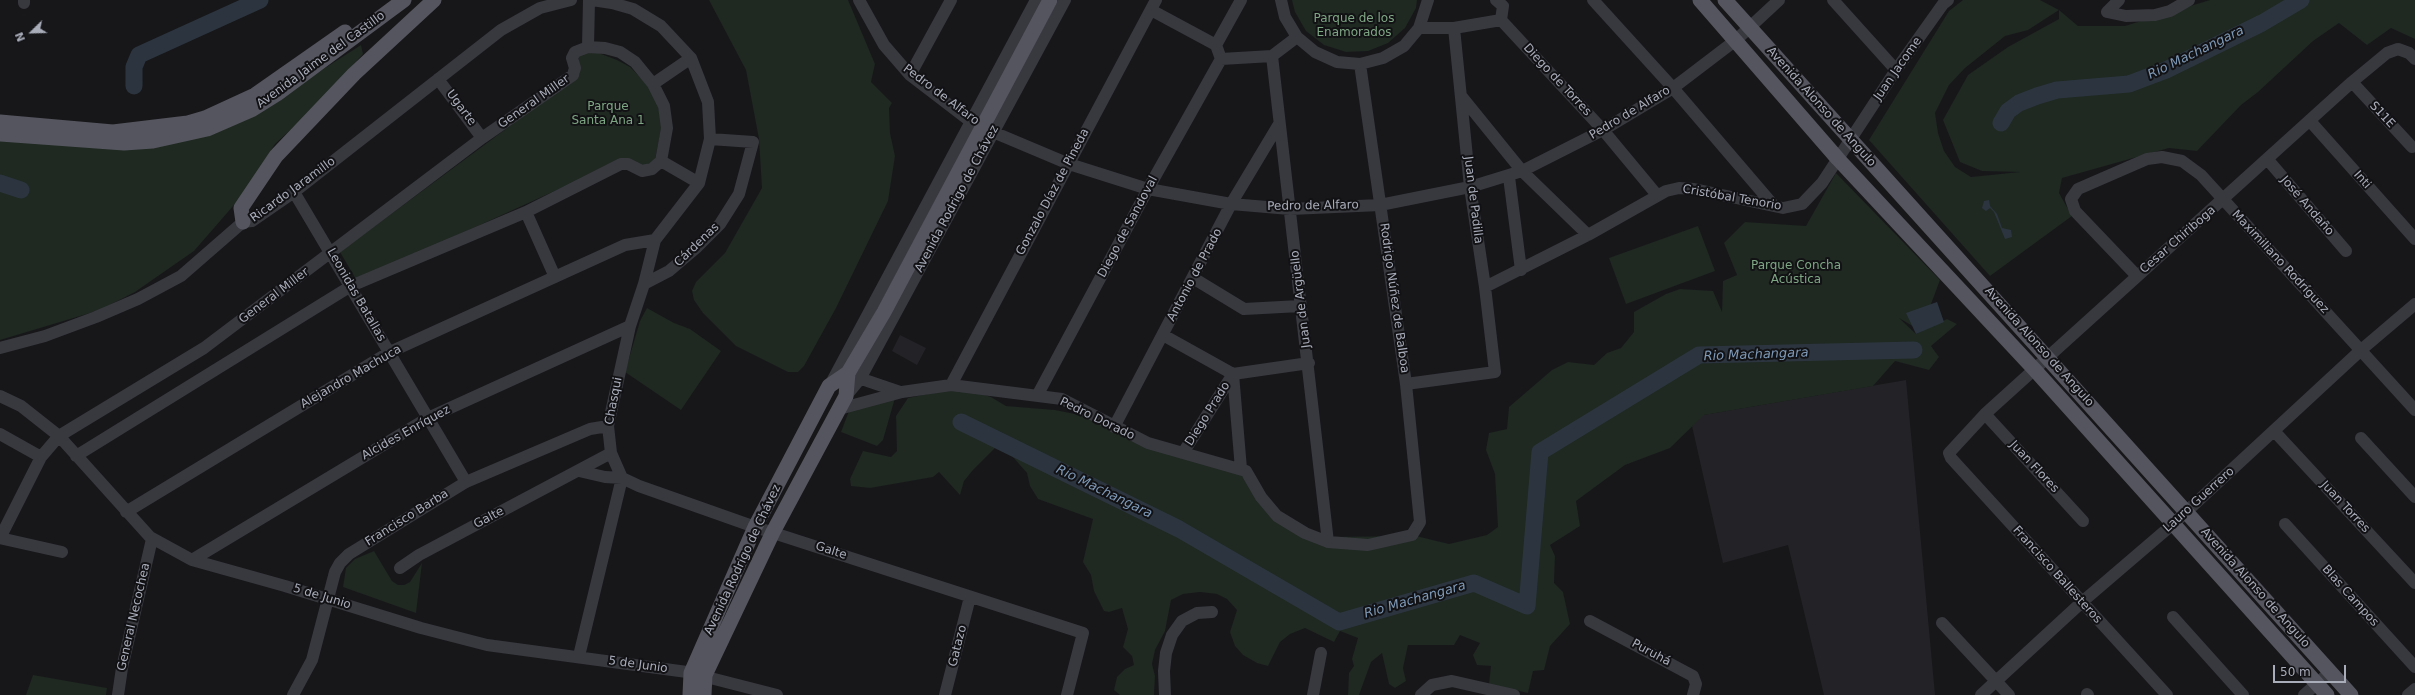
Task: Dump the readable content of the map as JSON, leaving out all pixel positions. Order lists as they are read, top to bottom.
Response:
{
  "streets": {
    "main road": ["Avenida Jaime del Castillo", "Avenida Alonso de Angulo", "Avenida Rodrigo de Chávez"],
    "street": [
      "Juan Jacome",
      "Diego de Torres",
      "Pedro de Alfaro",
      "General Miller",
      "Ugarte",
      "S11E",
      "Inti",
      "Ricardo Jaramillo",
      "Gonzalo Díaz de Pineda",
      "Cristóbal Tenorio",
      "Juan de Padilla",
      "José Andaño",
      "Diego de Sandoval",
      "Cesar Chiriboga",
      "Cárdenas",
      "Maximiliano Rodríguez",
      "Antonio de Prado",
      "Leonidas Batallas",
      "Rodrigo Núñez de Balboa",
      "Juan de Argüello",
      "Alejandro Machuca",
      "Chasqui",
      "Diego Prado",
      "Pedro Dorado",
      "Alcides Enríquez",
      "Juan Flores",
      "Lauro Guerrero",
      "Juan Torres",
      "Francisco Barba",
      "Galte",
      "Francisco Ballesteros",
      "Blas Campos",
      "5 de Junio",
      "General Necochea",
      "Gatazo",
      "Puruhá"
    ]
  },
  "crossings": [
    ["Juan Jacome", "Avenida Alonso de Angulo"],
    ["Juan Jacome", "Cristóbal Tenorio"],
    ["Diego de Torres", "Pedro de Alfaro"],
    ["Diego de Torres", "Cristóbal Tenorio"],
    ["Pedro de Alfaro", "Avenida Alonso de Angulo"],
    ["Pedro de Alfaro", "Gonzalo Díaz de Pineda"],
    ["Pedro de Alfaro", "Avenida Rodrigo de Chávez"],
    ["Pedro de Alfaro", "Juan de Padilla"],
    ["Pedro de Alfaro", "Diego de Sandoval"],
    ["Pedro de Alfaro", "Antonio de Prado"],
    ["Pedro de Alfaro", "Rodrigo Núñez de Balboa"],
    ["Pedro de Alfaro", "Juan de Argüello"],
    ["General Miller", "Ugarte"],
    ["General Miller", "Leonidas Batallas"],
    ["General Miller", "5 de Junio"],
    ["Avenida Alonso de Angulo", "Cristóbal Tenorio"],
    ["Avenida Alonso de Angulo", "Cesar Chiriboga"],
    ["Avenida Alonso de Angulo", "Lauro Guerrero"],
    ["Ugarte", "Ricardo Jaramillo"],
    ["S11E", "Cesar Chiriboga"],
    ["Inti", "Cesar Chiriboga"],
    ["Ricardo Jaramillo", "Leonidas Batallas"],
    ["Gonzalo Díaz de Pineda", "Pedro Dorado"],
    ["Cristóbal Tenorio", "Juan de Padilla"],
    ["Avenida Rodrigo de Chávez", "Pedro Dorado"],
    ["Avenida Rodrigo de Chávez", "Galte"],
    ["Avenida Rodrigo de Chávez", "5 de Junio"],
    ["Juan de Padilla", "Rodrigo Núñez de Balboa"],
    ["José Andaño", "Cesar Chiriboga"],
    ["Diego de Sandoval", "Pedro Dorado"],
    ["Cesar Chiriboga", "Maximiliano Rodríguez"],
    ["Cesar Chiriboga", "Juan Flores"],
    ["Cesar Chiriboga", "Francisco Ballesteros"],
    ["Cárdenas", "Chasqui"],
    ["Maximiliano Rodríguez", "Lauro Guerrero"],
    ["Antonio de Prado", "Juan de Argüello"],
    ["Antonio de Prado", "Pedro Dorado"],
    ["Leonidas Batallas", "Alejandro Machuca"],
    ["Leonidas Batallas", "Alcides Enríquez"],
    ["Leonidas Batallas", "Francisco Barba"],
    ["Rodrigo Núñez de Balboa", "Juan de Argüello"],
    ["Alejandro Machuca", "Chasqui"],
    ["Alejandro Machuca", "5 de Junio"],
    ["Chasqui", "Alcides Enríquez"],
    ["Chasqui", "Francisco Barba"],
    ["Chasqui", "Galte"],
    ["Diego Prado", "Pedro Dorado"],
    ["Alcides Enríquez", "5 de Junio"],
    ["Lauro Guerrero", "Juan Torres"],
    ["Lauro Guerrero", "Francisco Ballesteros"],
    ["Francisco Barba", "5 de Junio"],
    ["Galte", "Gatazo"],
    ["5 de Junio", "General Necochea"]
  ],
  "water": ["Rio Machangara"],
  "parks": ["Parque de los Enamorados", "Parque Santa Ana 1", "Parque Concha Acústica"],
  "scale_bar": "50 m",
  "north": "bottom left"
}
